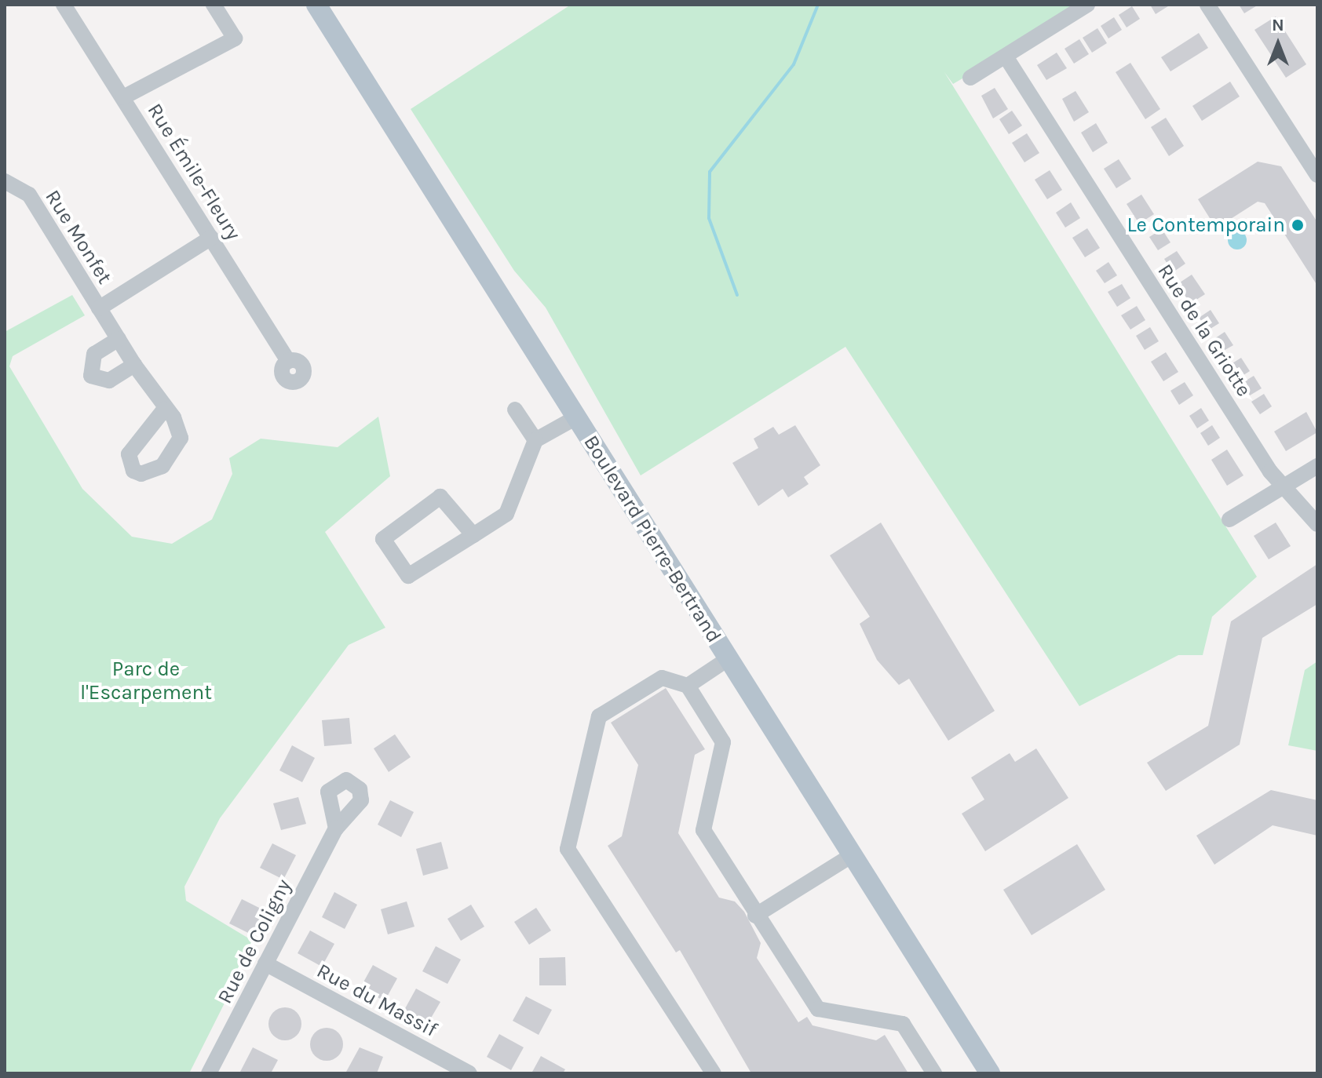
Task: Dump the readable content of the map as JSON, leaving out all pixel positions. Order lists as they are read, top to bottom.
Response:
{
  "streets": {
    "main road": ["Boulevard Pierre-Bertrand"],
    "street": [
      "Rue Émile-Fleury",
      "Rue Monfet",
      "Rue de la Griotte",
      "Rue de Coligny",
      "Rue du Massif"
    ]
  },
  "crossings": [
    ["Rue Émile-Fleury", "Rue Monfet"],
    ["Rue de Coligny", "Rue du Massif"]
  ],
  "parks": ["Parc de l'Escarpement"],
  "places": ["Le Contemporain"],
  "north": "top"
}
